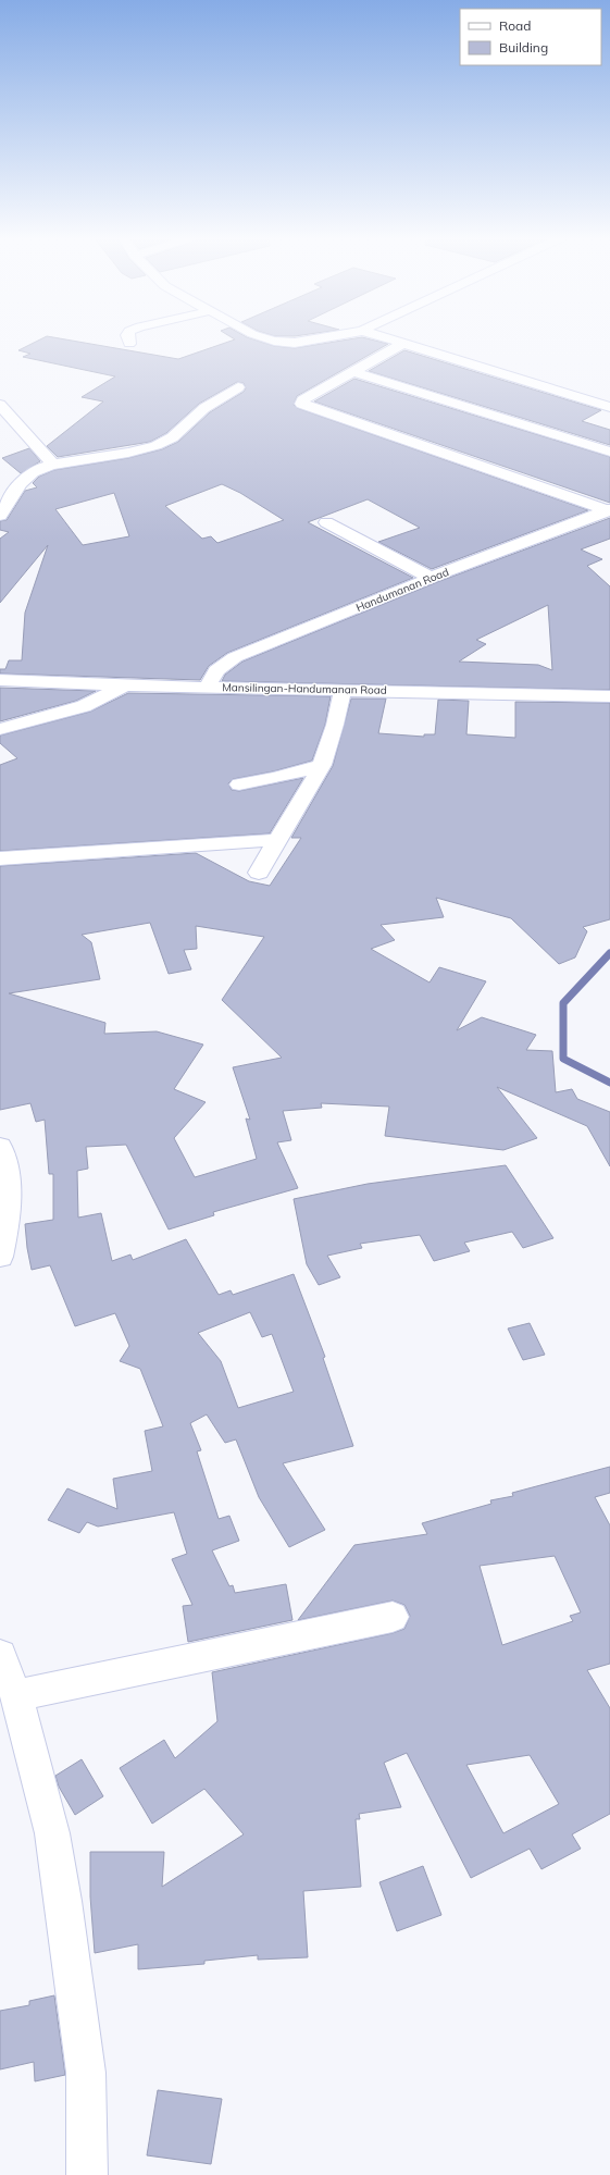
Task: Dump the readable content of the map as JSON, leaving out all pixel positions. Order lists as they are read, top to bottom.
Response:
{
  "streets": {
    "street": ["Handumanan Road", "Mansilingan-Handumanan Road"]
  },
  "crossings": [
    ["Handumanan Road", "Mansilingan-Handumanan Road"]
  ],
  "legend": ["Road", "Building"]
}
